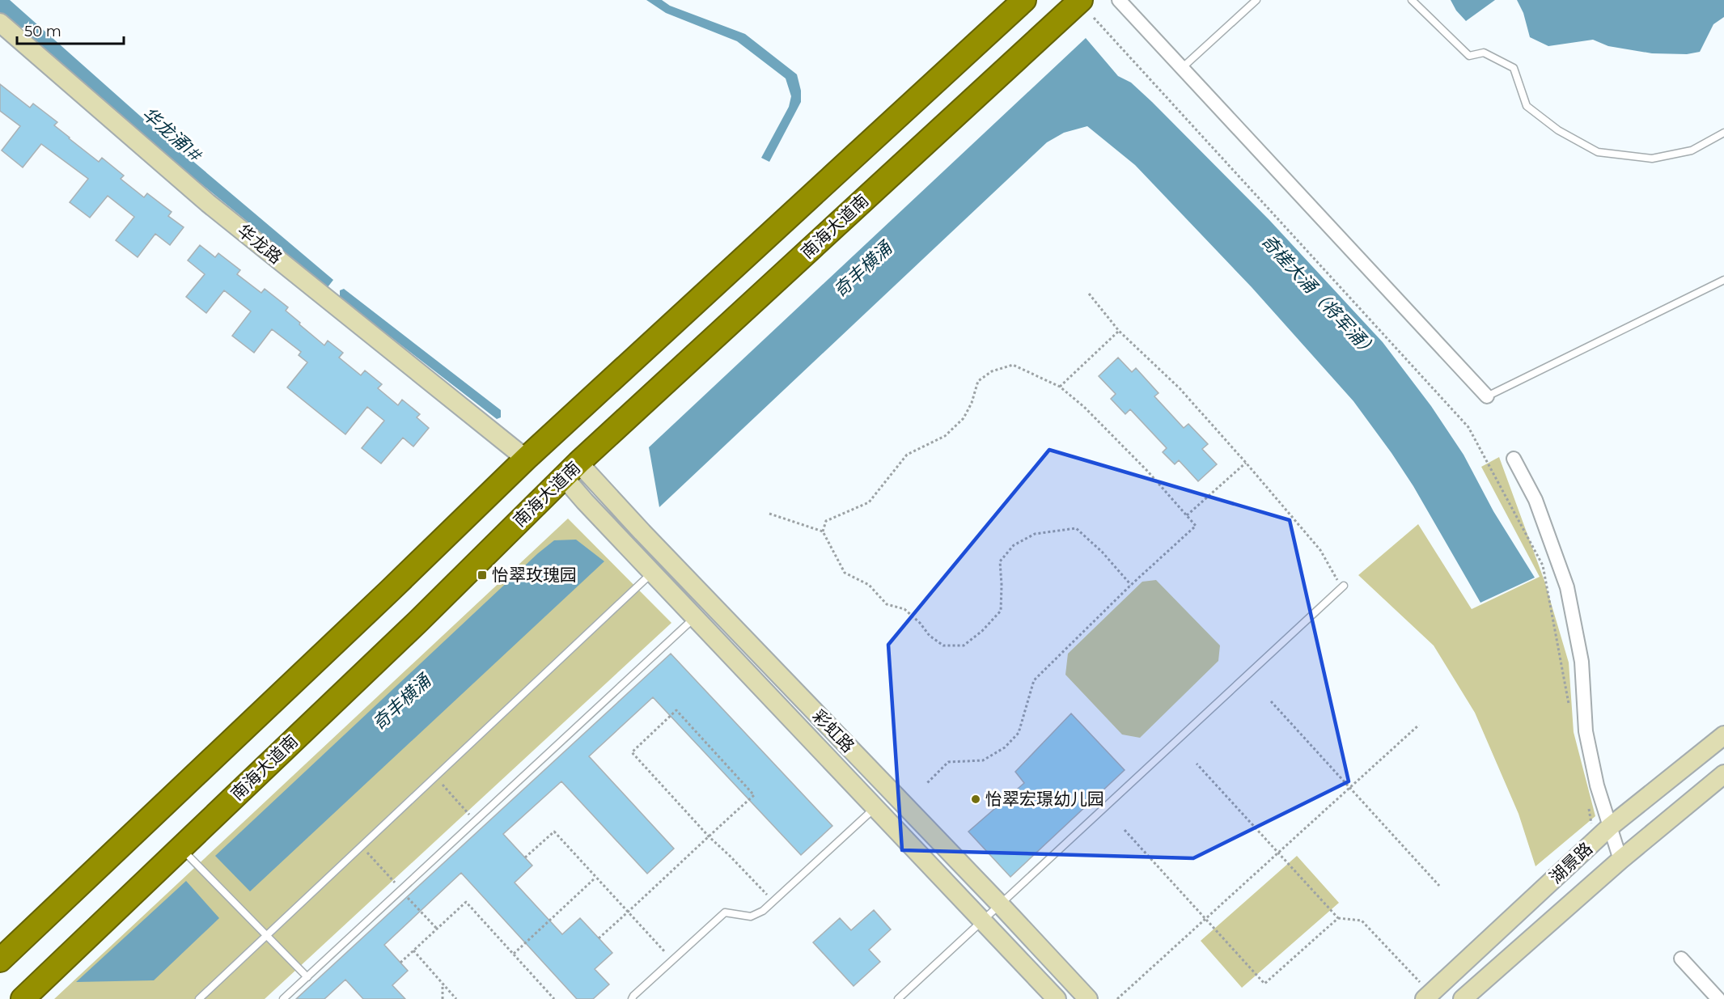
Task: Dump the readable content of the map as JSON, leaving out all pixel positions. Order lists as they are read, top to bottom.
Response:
{
  "streets": {
    "highway": ["南海大道南"],
    "street": ["华龙路", "彩虹路", "湖景路"]
  },
  "crossings": [
    ["南海大道南", "彩虹路"]
  ],
  "water": ["华龙涌1#", "奇丰横涌", "奇槎大涌（将军涌）"],
  "places": {
    "transit": ["怡翠玫瑰园"],
    "other": ["怡翠宏璟幼儿园"]
  },
  "scale_bar": "50 m"
}
